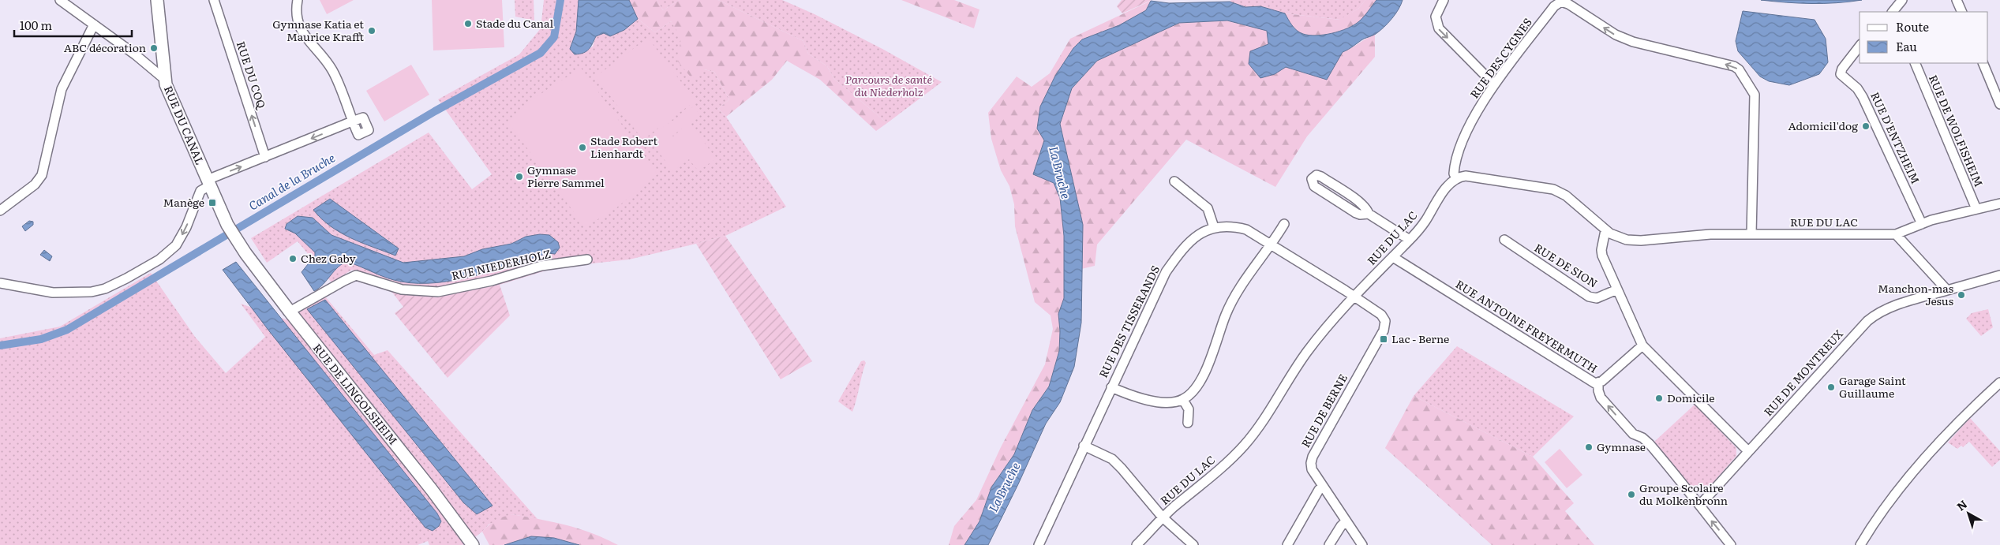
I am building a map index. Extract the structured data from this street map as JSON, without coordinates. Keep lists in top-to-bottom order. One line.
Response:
{"streets":{"main road":["RUE DU CANAL","RUE DE LINGOLSHEIM"],"street":["RUE DES CYGNES","RUE DU COQ","RUE DE WOLFISHEIM","RUE D'ENTZHEIM","RUE DU LAC","RUE NIEDERHOLZ","RUE DE SION","RUE DES TISSERANDS","RUE ANTOINE FREYERMUTH","RUE DE MONTREUX","RUE DE BERNE"]},"crossings":[["RUE DES CYGNES","RUE DU LAC"],["RUE DU CANAL","RUE DE LINGOLSHEIM"],["RUE DU LAC","RUE DES TISSERANDS"],["RUE DU LAC","RUE ANTOINE FREYERMUTH"],["RUE DU LAC","RUE DE BERNE"],["RUE NIEDERHOLZ","RUE DE LINGOLSHEIM"],["RUE DES TISSERANDS","RUE DE BERNE"]],"one_way":["RUE DU COQ"],"water":["La Bruche","Canal de la Bruche"],"parks":["Parcours de santé du Niederholz"],"places":{"other":["Stade du Canal","Gymnase Katia et Maurice Krafft","ABC décoration","Adomicil'dog","Stade Robert Lienhardt","Gymnase Pierre Sammel","Chez Gaby","Manchon-mas Jesus","Garage Saint Guillaume","Domicile","Gymnase","Groupe Scolaire du Molkenbronn"],"transit":["Manège","Lac - Berne"]},"legend":["Route","Eau"],"scale_bar":"100 m","north":"top left"}
